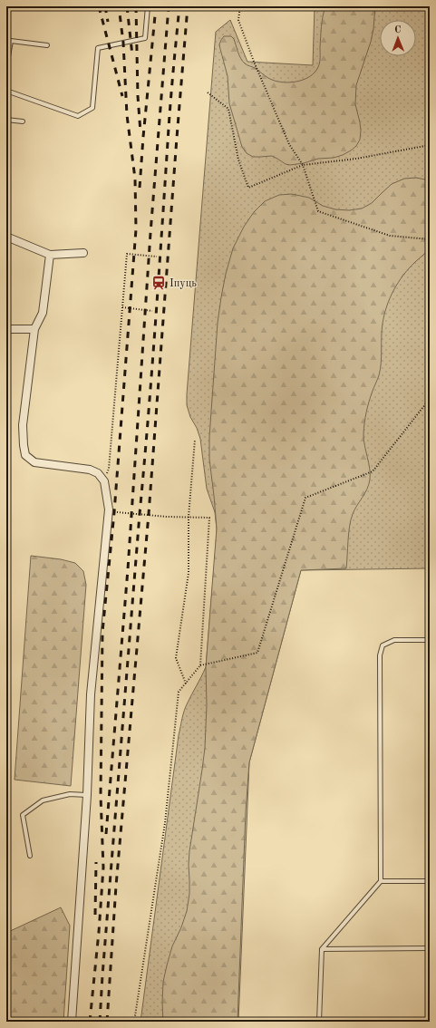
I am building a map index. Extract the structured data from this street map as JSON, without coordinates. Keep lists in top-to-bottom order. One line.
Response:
{"places":{"station":["Іпуць"]},"north":"top"}
